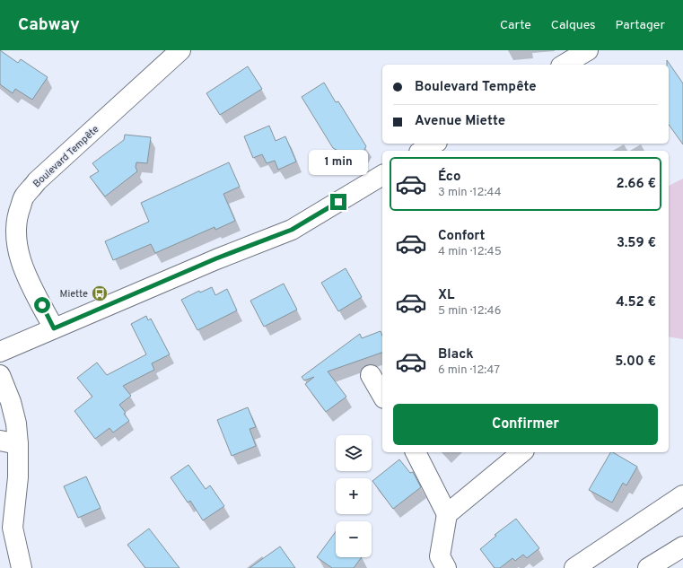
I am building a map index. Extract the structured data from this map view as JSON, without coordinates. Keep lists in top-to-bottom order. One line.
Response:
{"streets":{"street":["Boulevard Tempête"]},"places":{"bus stop":["Miette"]},"page":{"header":"Cabway","nav":["Carte","Calques","Partager"],"banner":["Boulevard Tempête","Avenue Miette"],"bubble":"1 min","list":[{"name":"Éco","note":"3 min · 12:44","value":"2.66 €"},{"name":"Confort","note":"4 min · 12:45","value":"3.59 €"},{"name":"XL","note":"5 min · 12:46","value":"4.52 €"},{"name":"Black","note":"6 min · 12:47","value":"5.00 €"}],"buttons":"Confirmer","map_buttons":["+","−"]}}
